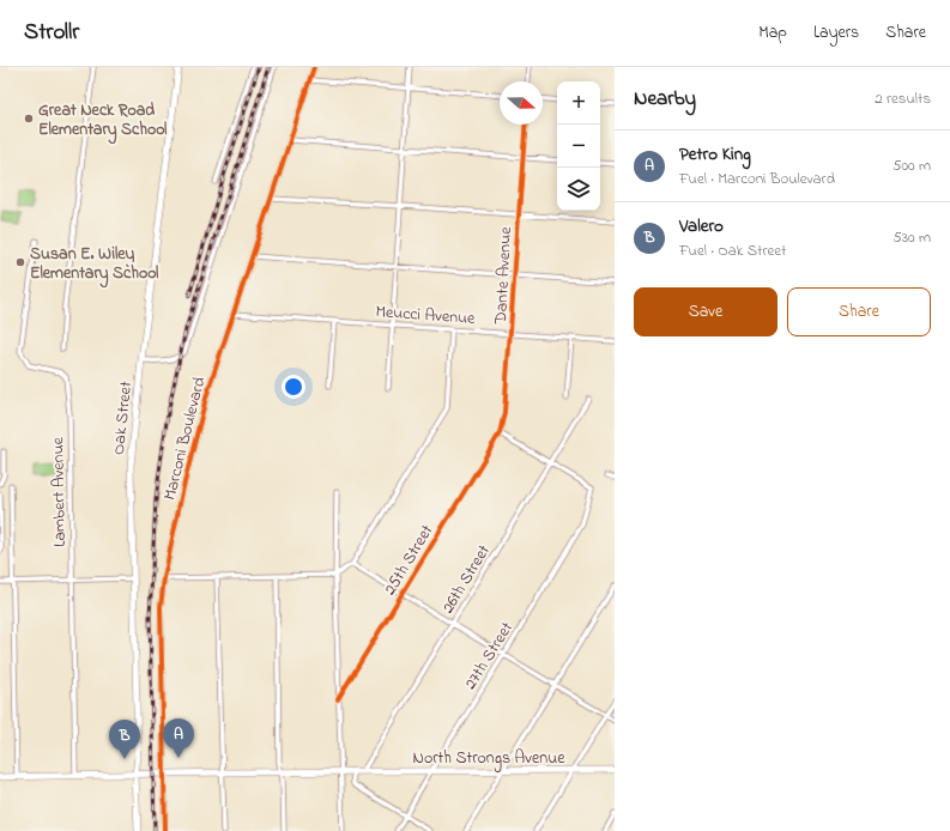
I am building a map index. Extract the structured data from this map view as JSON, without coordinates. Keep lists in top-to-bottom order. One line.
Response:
{"streets":{"street":["Dante Avenue","Meucci Avenue","Oak Street","Marconi Boulevard","Lambert Avenue","25th Street","26th Street","27th Street","North Strongs Avenue"]},"crossings":[["Dante Avenue","Meucci Avenue"],["Dante Avenue","25th Street"],["Meucci Avenue","Marconi Boulevard"],["Oak Street","North Strongs Avenue"],["Marconi Boulevard","North Strongs Avenue"],["Lambert Avenue","North Strongs Avenue"],["26th Street","27th Street"],["26th Street","North Strongs Avenue"],["27th Street","North Strongs Avenue"]],"places":["Great Neck Road Elementary School","Susan E. Wiley Elementary School"],"north":"right","page":{"header":"Strollr","nav":["Map","Layers","Share"],"heading":["Nearby","2 results"],"map_buttons":["+","−"],"list":[{"mark":"A","name":"Petro King","note":"Fuel · Marconi Boulevard","value":"500 m"},{"mark":"B","name":"Valero","note":"Fuel · Oak Street","value":"530 m"}],"buttons":["Save","Share"],"pins":["A","B"]}}
